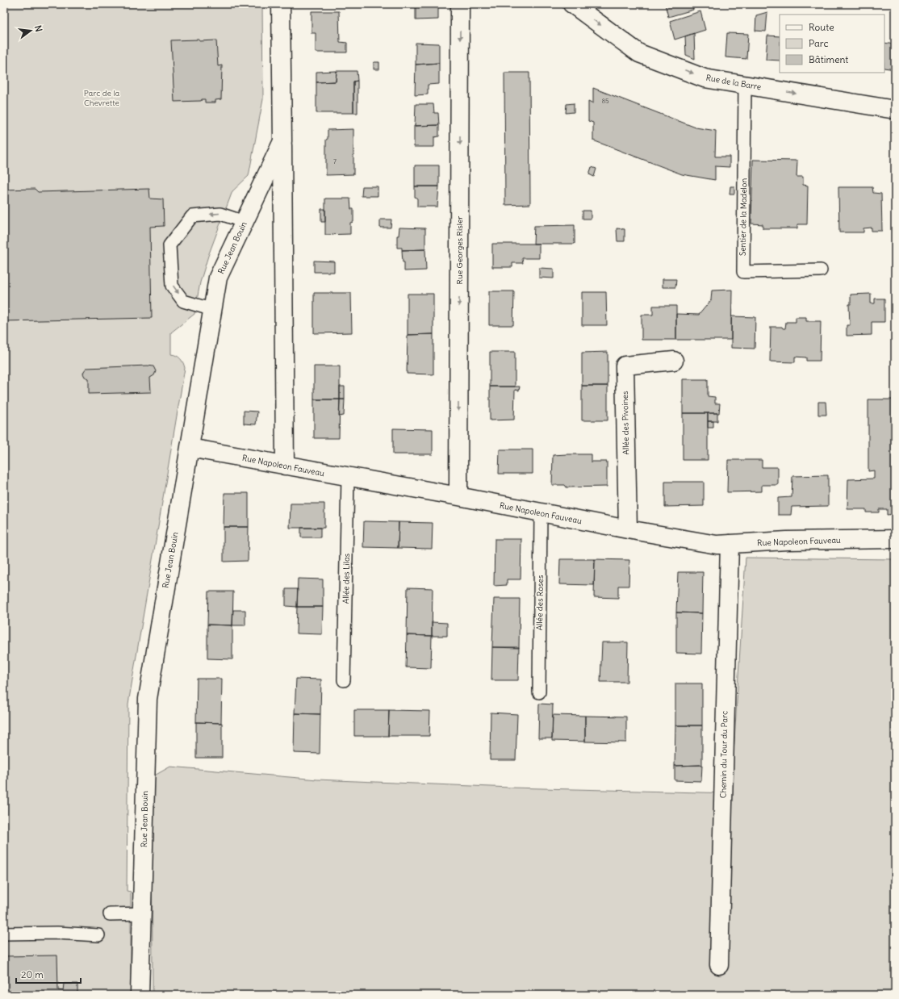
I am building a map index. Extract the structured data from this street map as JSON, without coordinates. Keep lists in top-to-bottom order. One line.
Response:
{"streets":{"street":["Rue de la Barre","Rue Jean Bouin","Rue Georges Risler","Allée des Pivoines","Rue Napoleon Fauveau","Chemin du Tour du Parc"],"lane":["Sentier de la Madelon","Allée des Lilas","Allée des Roses"]},"crossings":[["Rue de la Barre","Sentier de la Madelon"],["Rue Jean Bouin","Rue Napoleon Fauveau"],["Rue Georges Risler","Rue Napoleon Fauveau"],["Allée des Pivoines","Rue Napoleon Fauveau"],["Rue Napoleon Fauveau","Allée des Lilas"],["Rue Napoleon Fauveau","Allée des Roses"],["Rue Napoleon Fauveau","Chemin du Tour du Parc"]],"one_way":["Rue de la Barre","Rue Georges Risler"],"parks":["Parc de la Chevrette"],"house_numbers":["85","7"],"legend":["Route","Parc","Bâtiment"],"scale_bar":"20 m","north":"right"}
